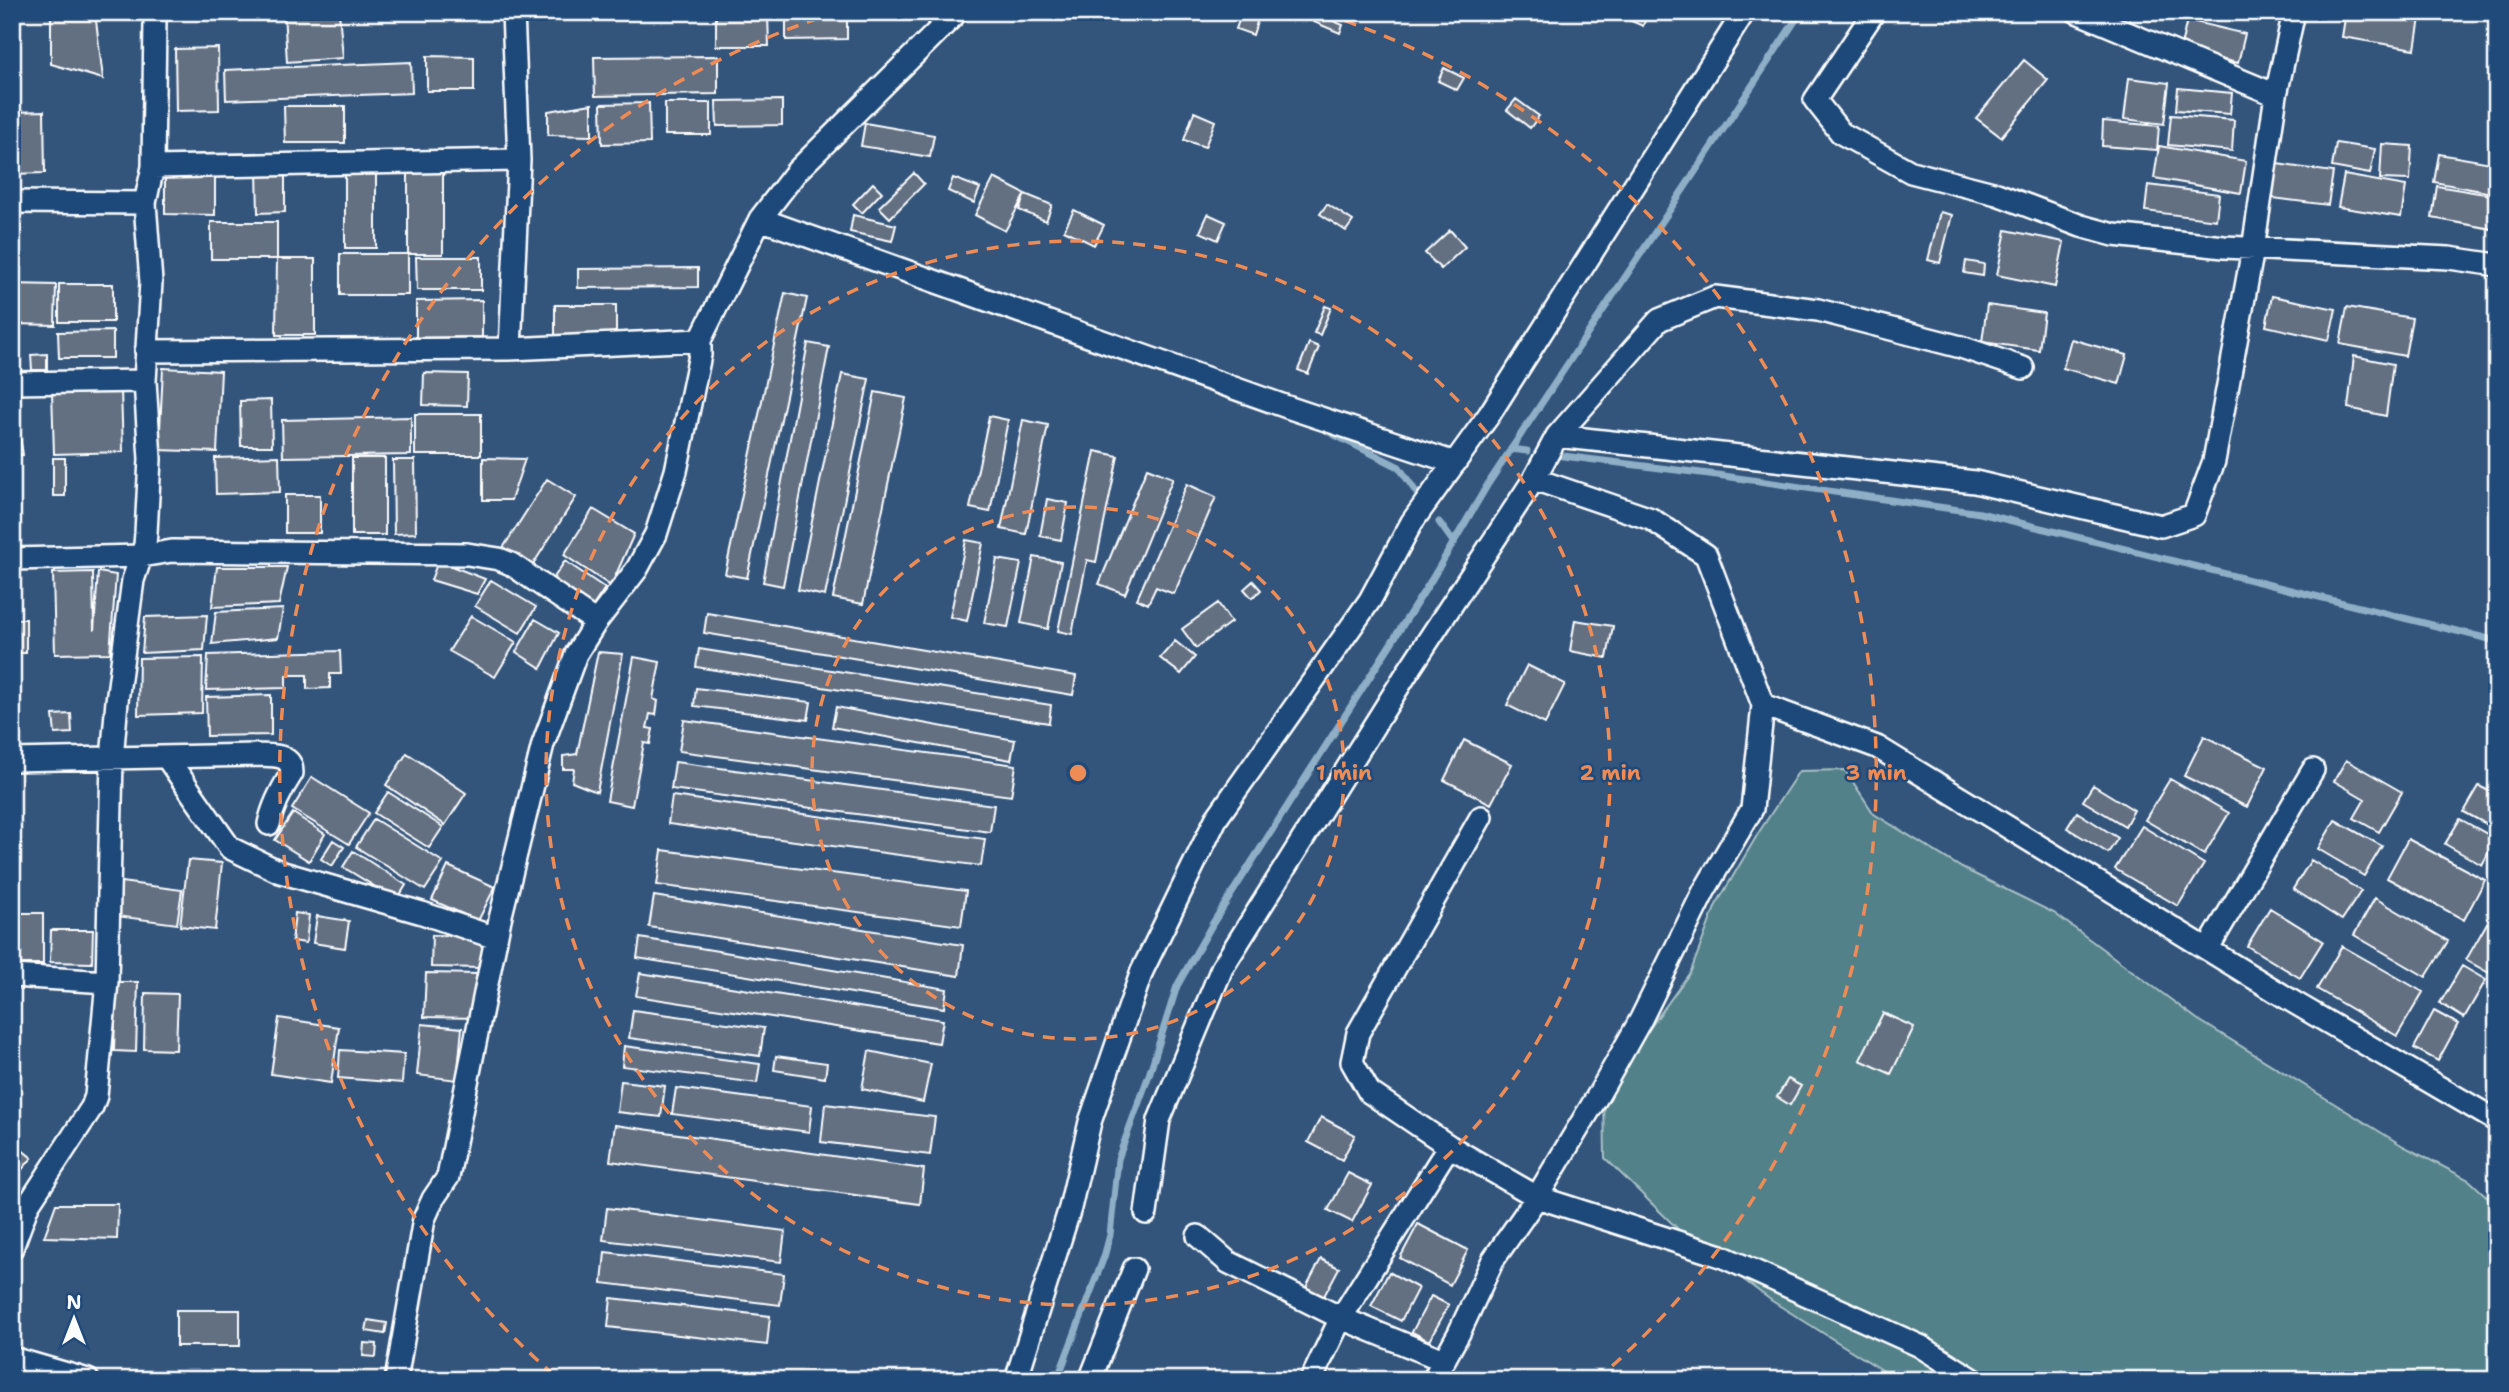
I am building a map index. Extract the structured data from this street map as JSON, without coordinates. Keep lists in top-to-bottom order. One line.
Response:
{"north":"top","rings":["1 min","2 min","3 min"]}
